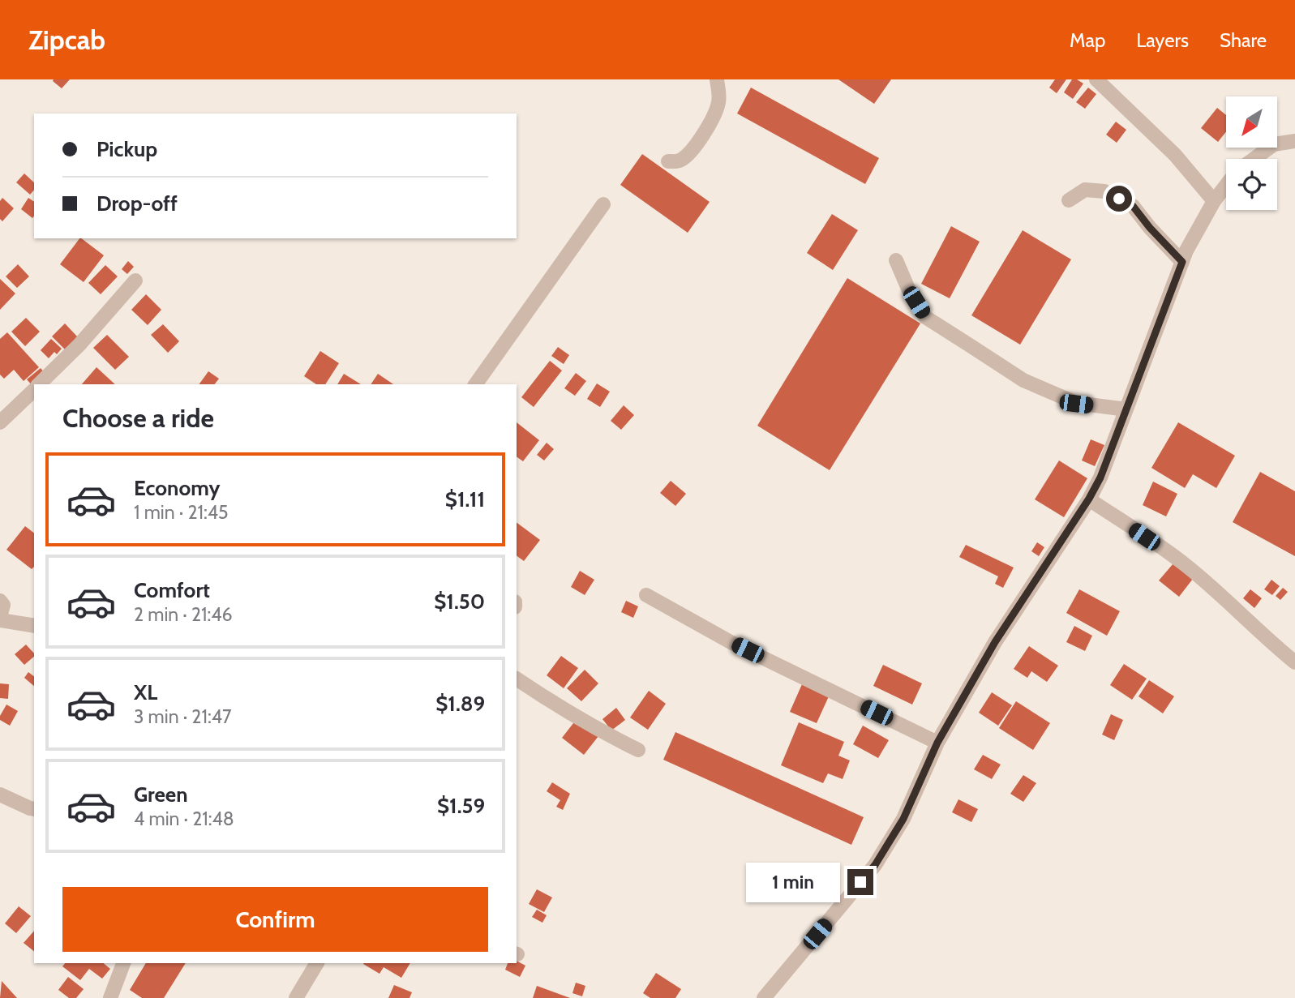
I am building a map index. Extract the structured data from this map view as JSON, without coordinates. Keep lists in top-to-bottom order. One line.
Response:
{"north":"bottom left","page":{"header":"Zipcab","nav":["Map","Layers","Share"],"banner":["Pickup","Drop-off"],"heading":"Choose a ride","list":[{"name":"Economy","note":"1 min · 21:45","value":"$1.11"},{"name":"Comfort","note":"2 min · 21:46","value":"$1.50"},{"name":"XL","note":"3 min · 21:47","value":"$1.89"},{"name":"Green","note":"4 min · 21:48","value":"$1.59"}],"bubble":"1 min","buttons":"Confirm"}}
